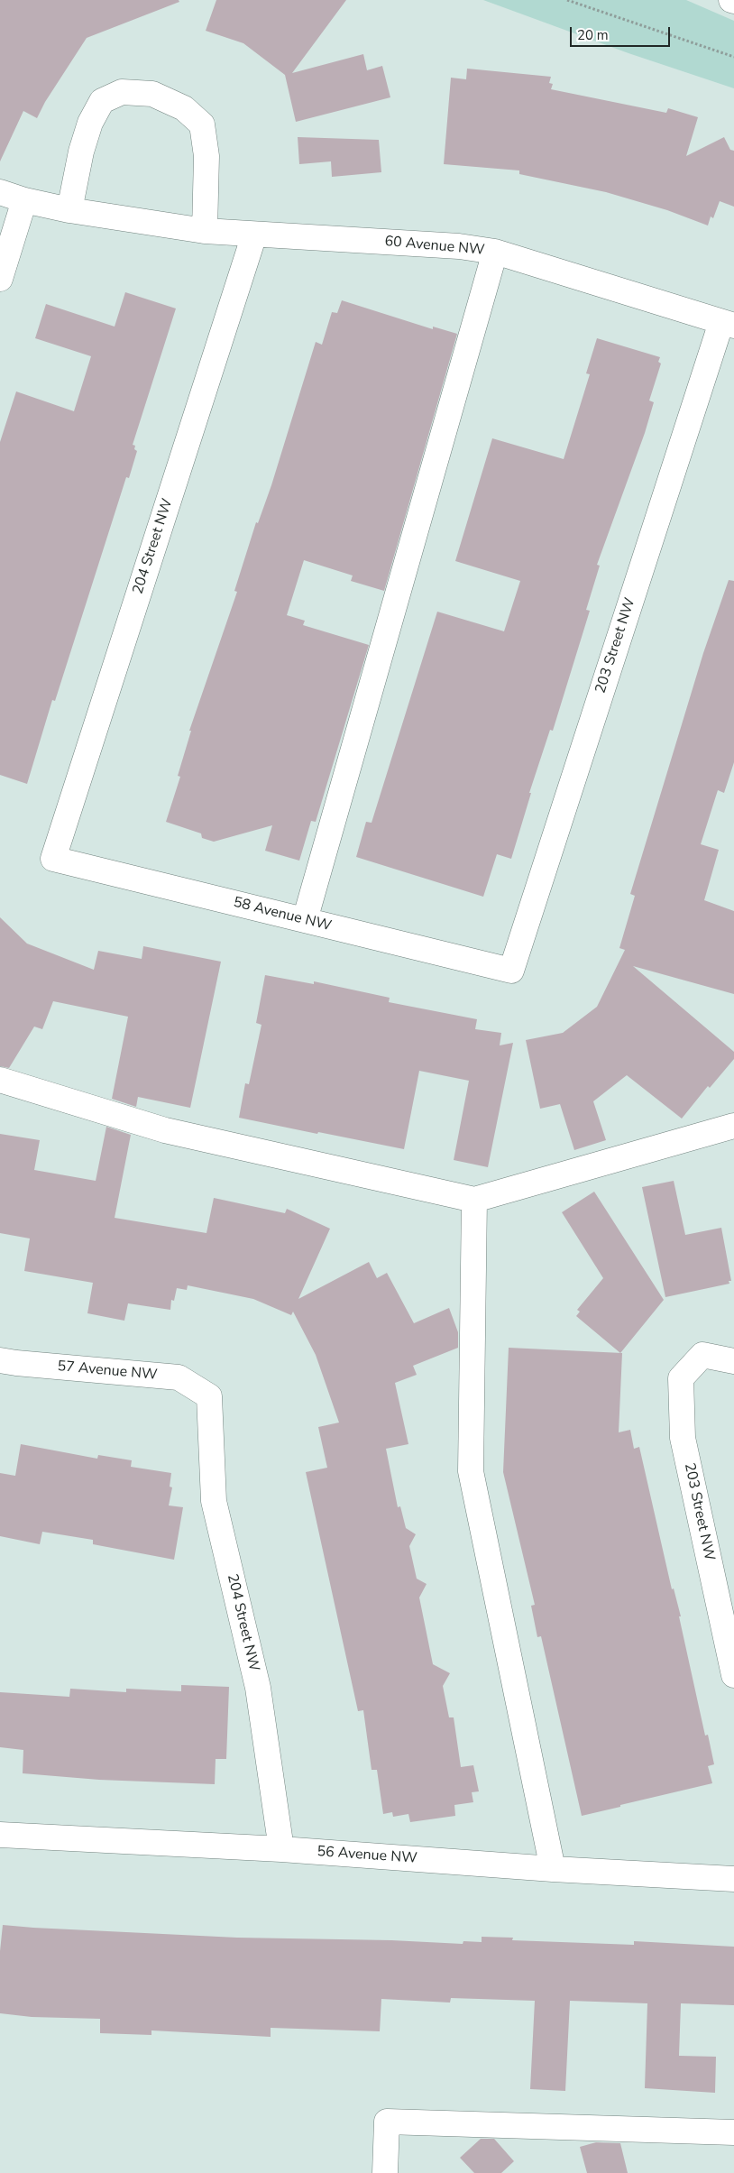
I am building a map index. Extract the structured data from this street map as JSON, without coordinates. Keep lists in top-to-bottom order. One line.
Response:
{"streets":{"street":["60 Avenue NW","204 Street NW","203 Street NW","58 Avenue NW","57 Avenue NW","56 Avenue NW"]},"crossings":[["60 Avenue NW","204 Street NW"],["60 Avenue NW","203 Street NW"],["204 Street NW","58 Avenue NW"],["204 Street NW","57 Avenue NW"],["204 Street NW","56 Avenue NW"],["203 Street NW","58 Avenue NW"]],"scale_bar":"20 m"}
